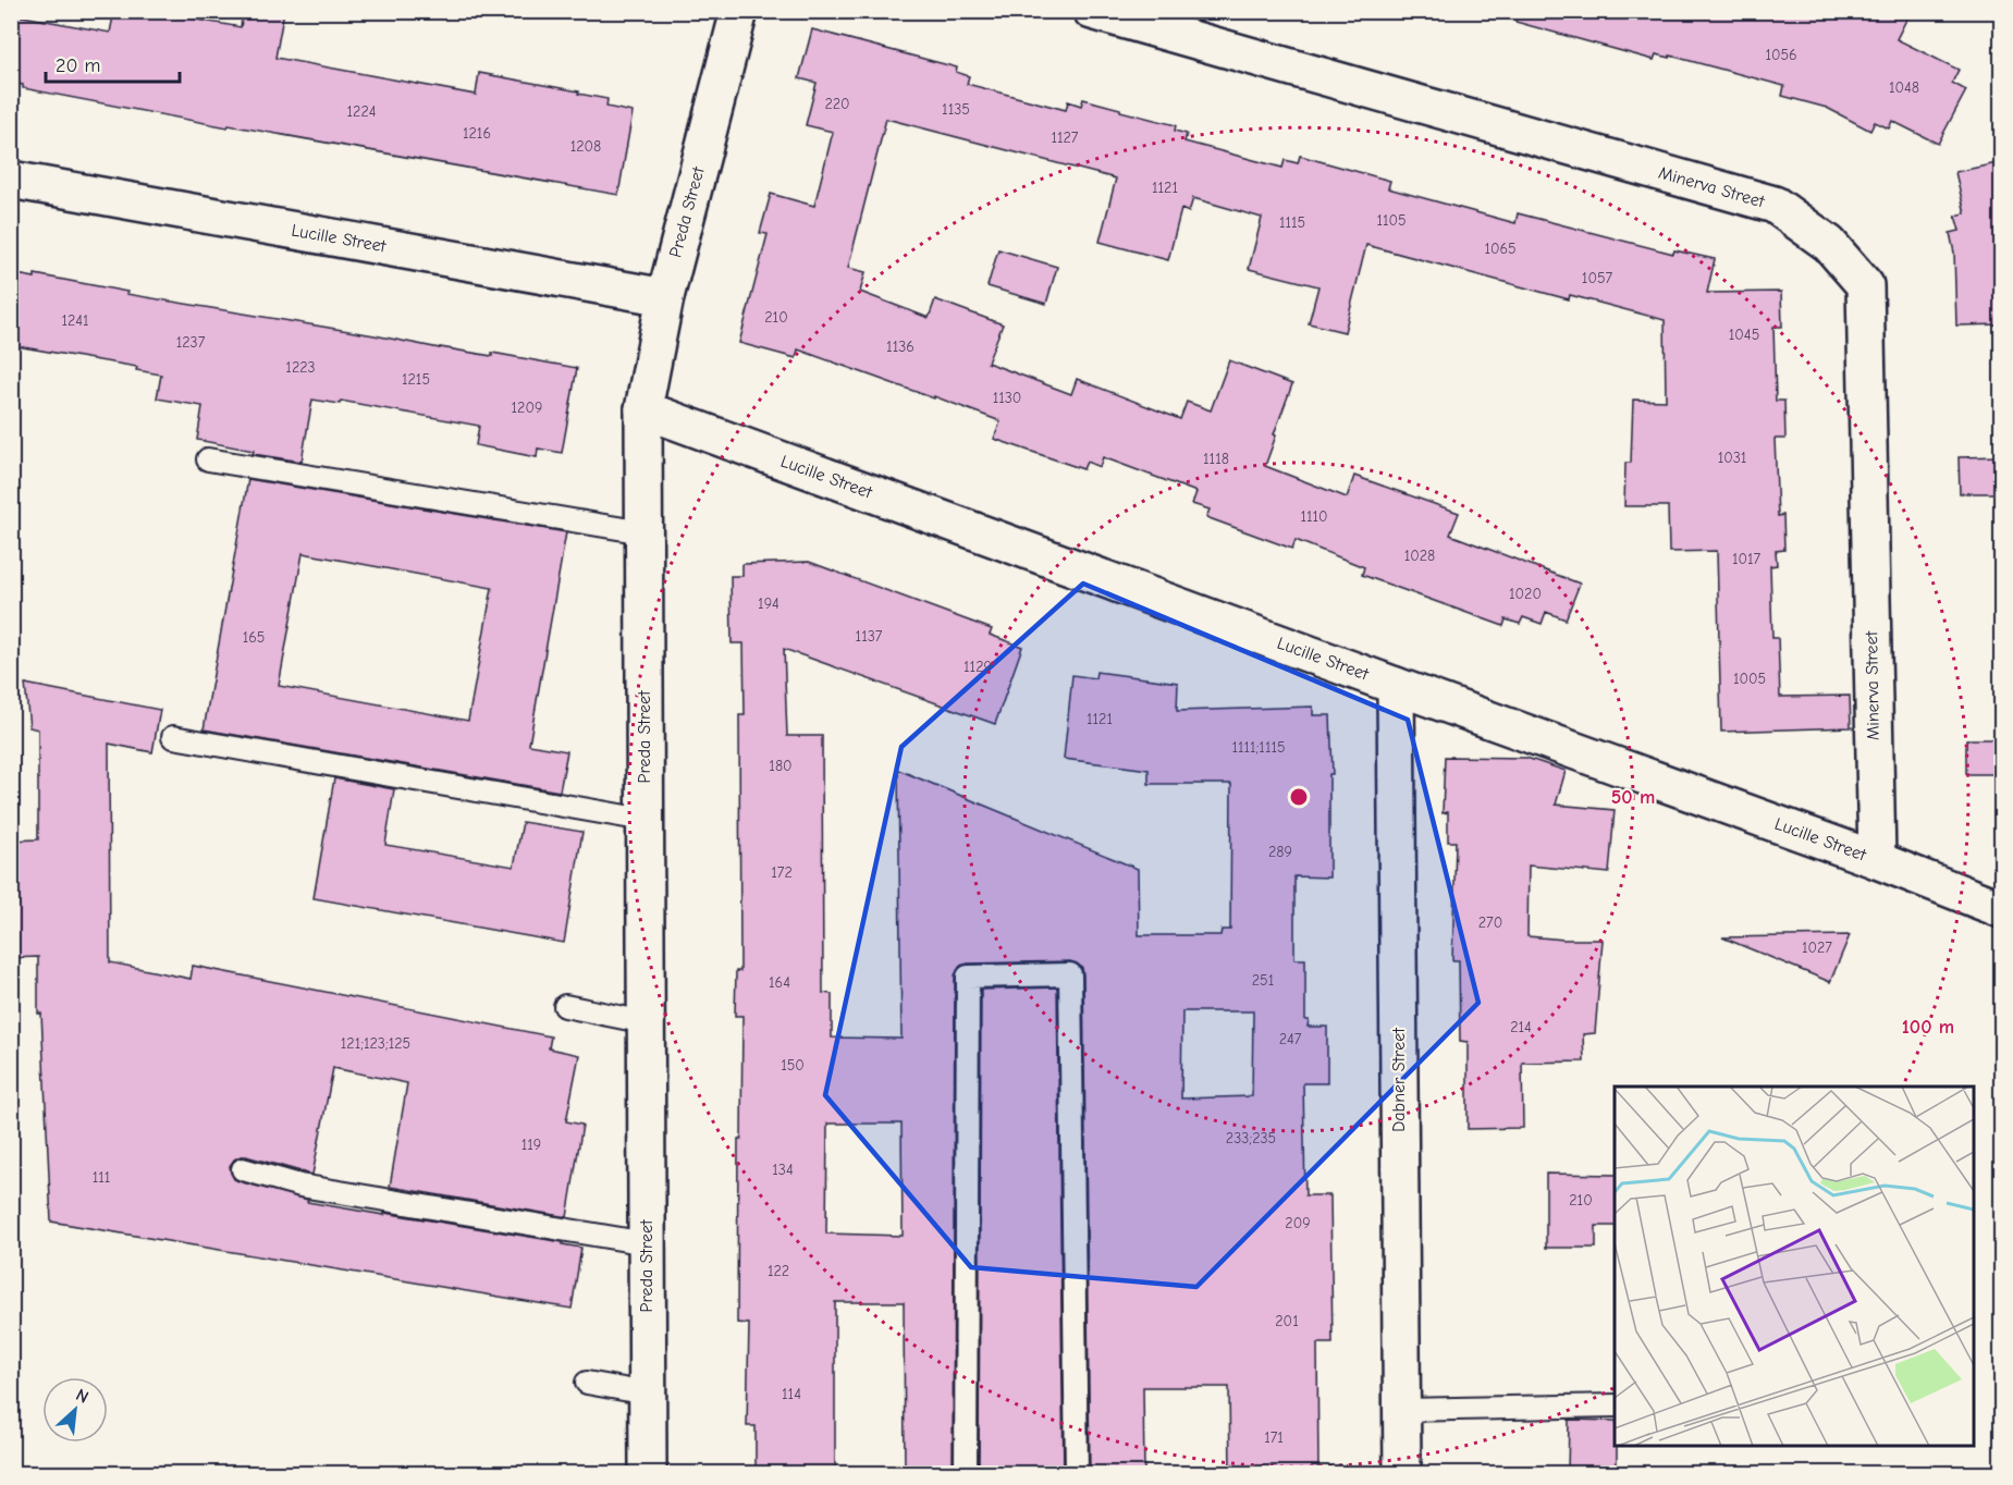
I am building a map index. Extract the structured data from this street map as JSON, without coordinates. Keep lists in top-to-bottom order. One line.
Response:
{"streets":{"street":["Minerva Street","Preda Street","Lucille Street","Dabner Street"]},"crossings":[["Minerva Street","Lucille Street"],["Preda Street","Lucille Street"],["Lucille Street","Dabner Street"]],"house_numbers":["1056","1048","220","1135","1224","1216","1127","1208","1121","1105","1115","1065","1057","210","1241","1045","1237","1136","1223","1215","1130","1209","1031","1118","1110","1028","1017","1020","194","1137","165","1129","1005","1121","1111;1115","180","289","172","270","1027","251","164","214","247","121;123;125","150","233;235","119","134","111","210","209","122","201","114","171"],"scale_bar":"20 m","north":"top right","rings":["50 m","100 m"]}
